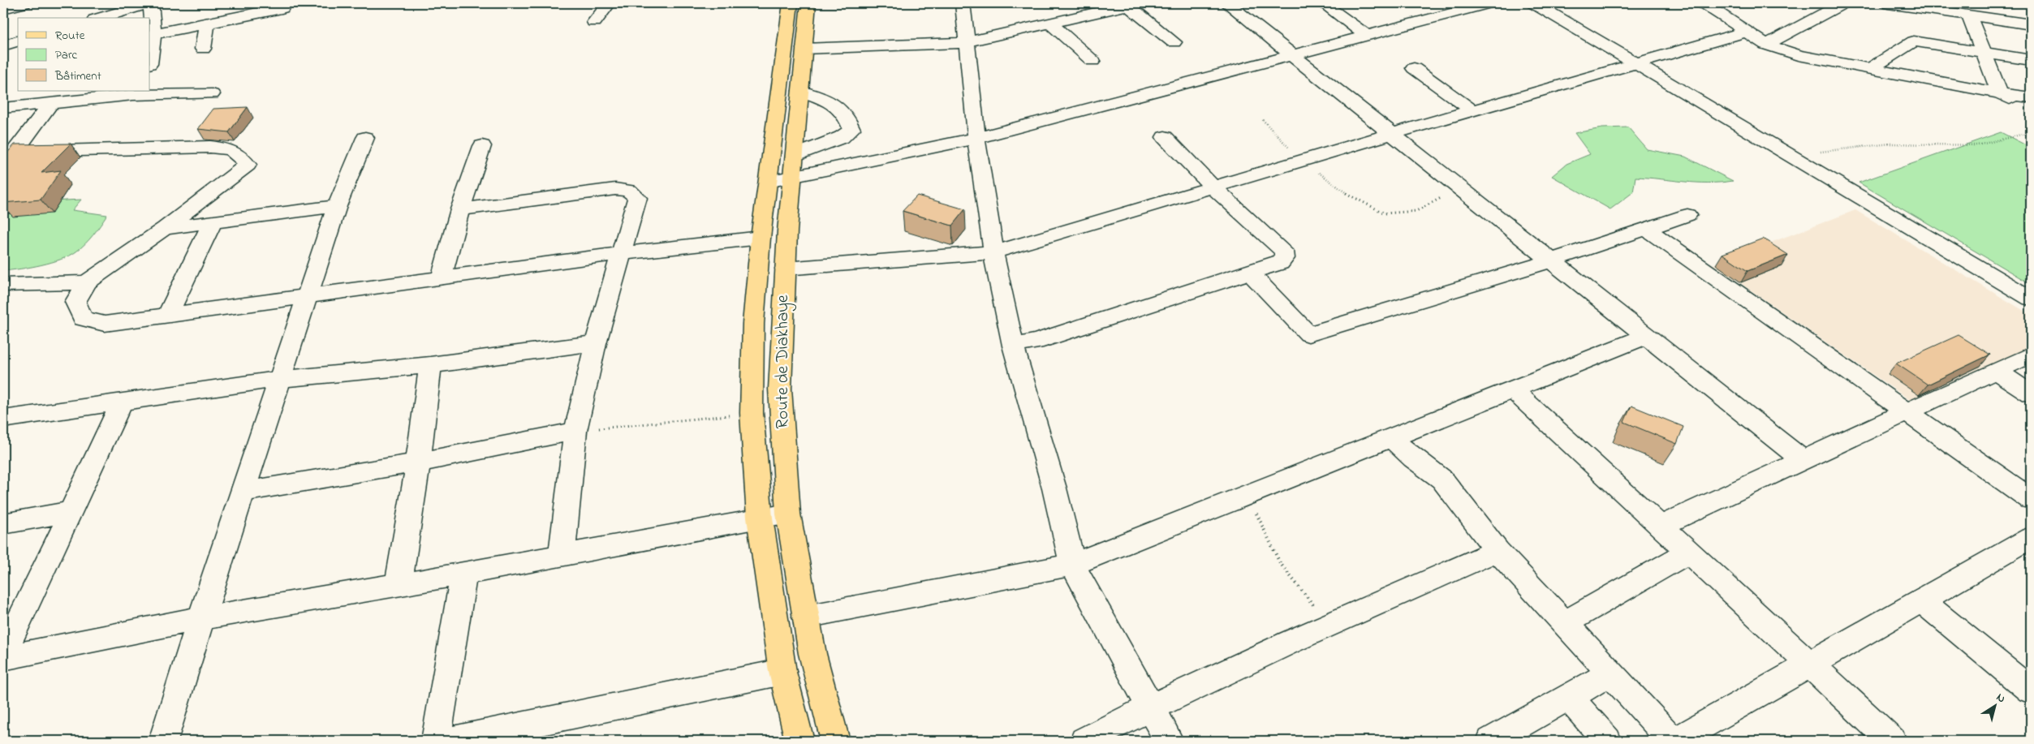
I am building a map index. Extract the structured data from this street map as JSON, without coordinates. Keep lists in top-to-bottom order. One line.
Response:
{"streets":{"main road":["Route de Diakhaye"]},"legend":["Route","Parc","Bâtiment"],"north":"top right"}
